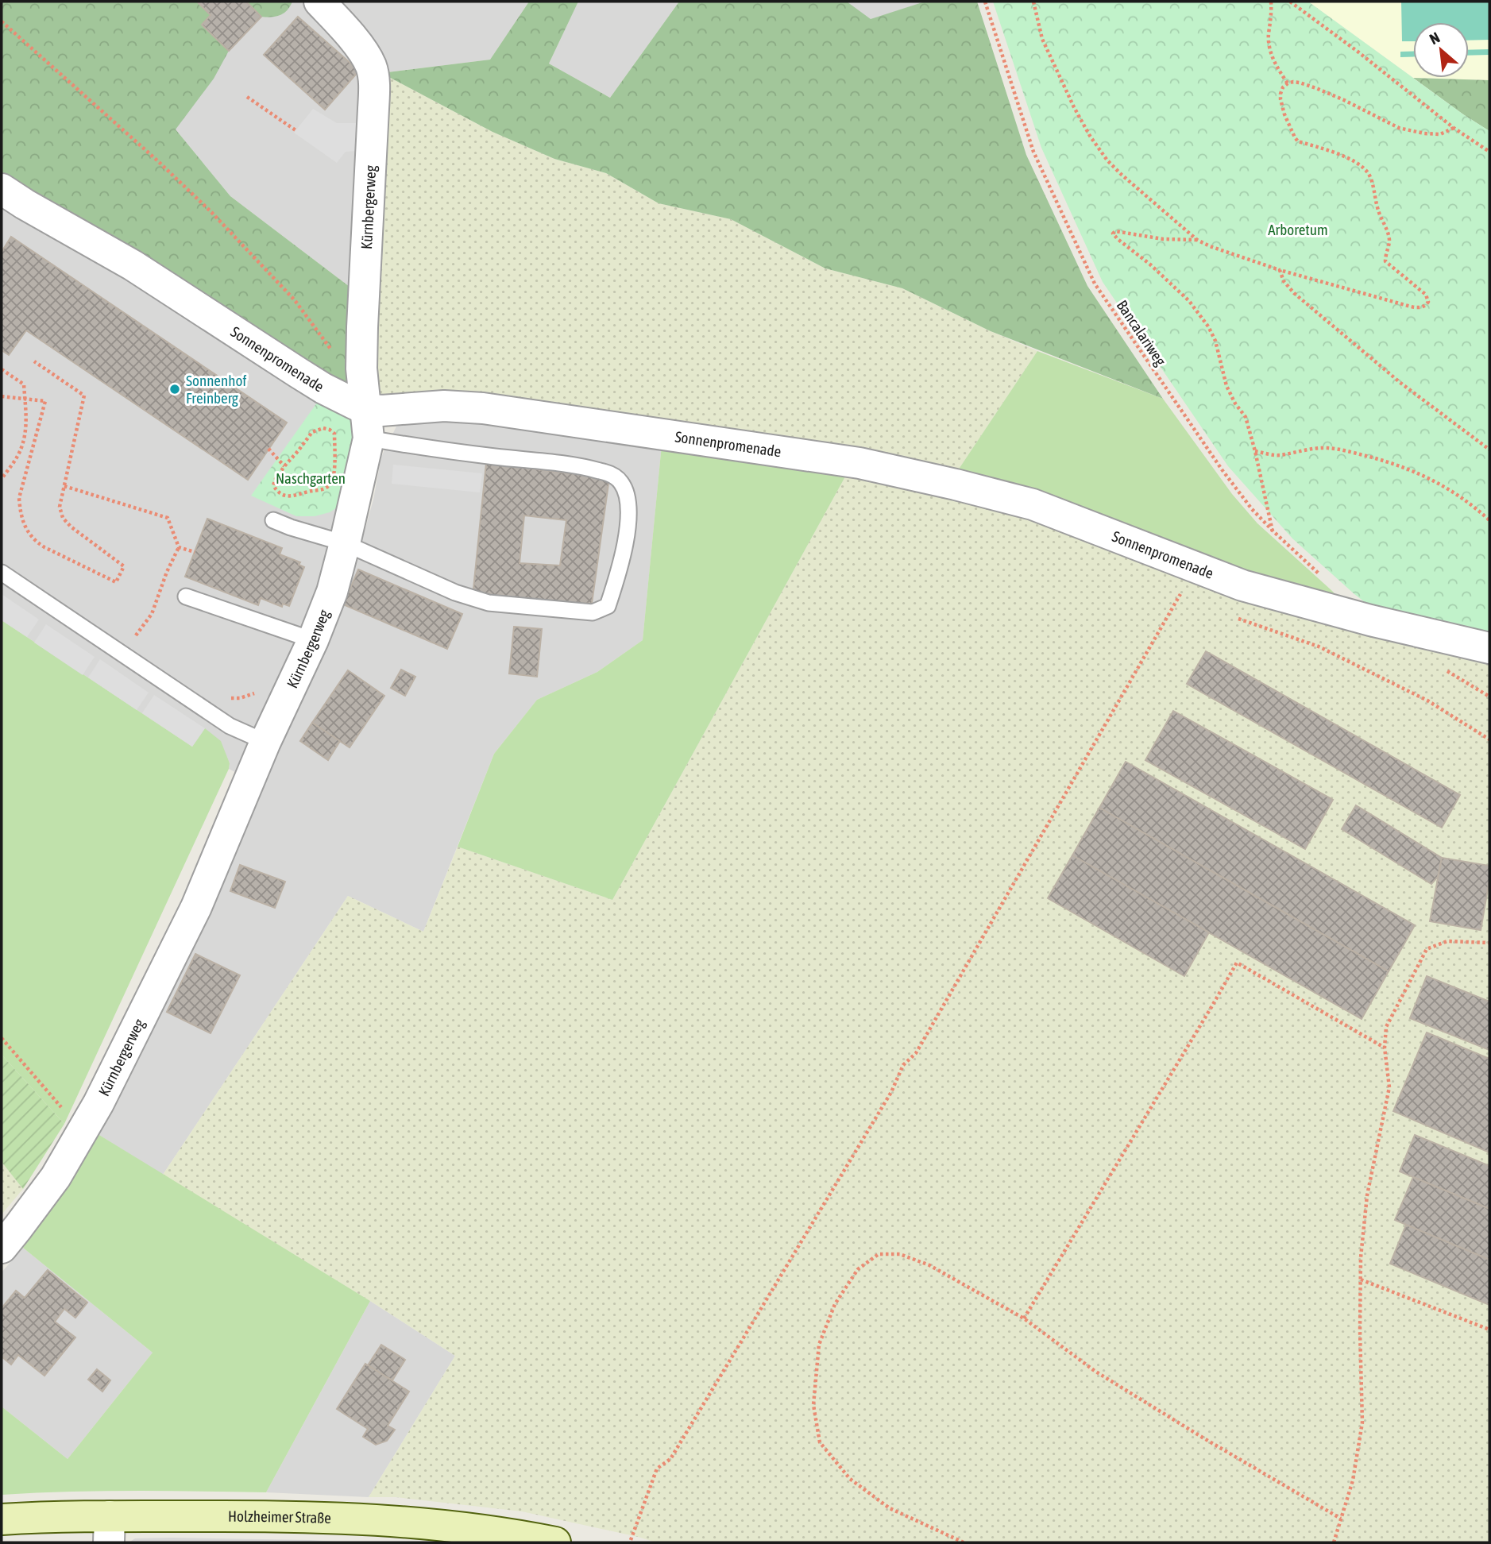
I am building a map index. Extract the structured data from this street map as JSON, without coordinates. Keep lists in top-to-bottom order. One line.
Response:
{"streets":{"street":["Kürnbergerweg","Sonnenpromenade","Holzheimer Straße"],"path":["Bancalariweg"]},"crossings":[["Kürnbergerweg","Sonnenpromenade"]],"parks":["Arboretum","Naschgarten"],"places":["Sonnenhof Freinberg"],"north":"top left"}
